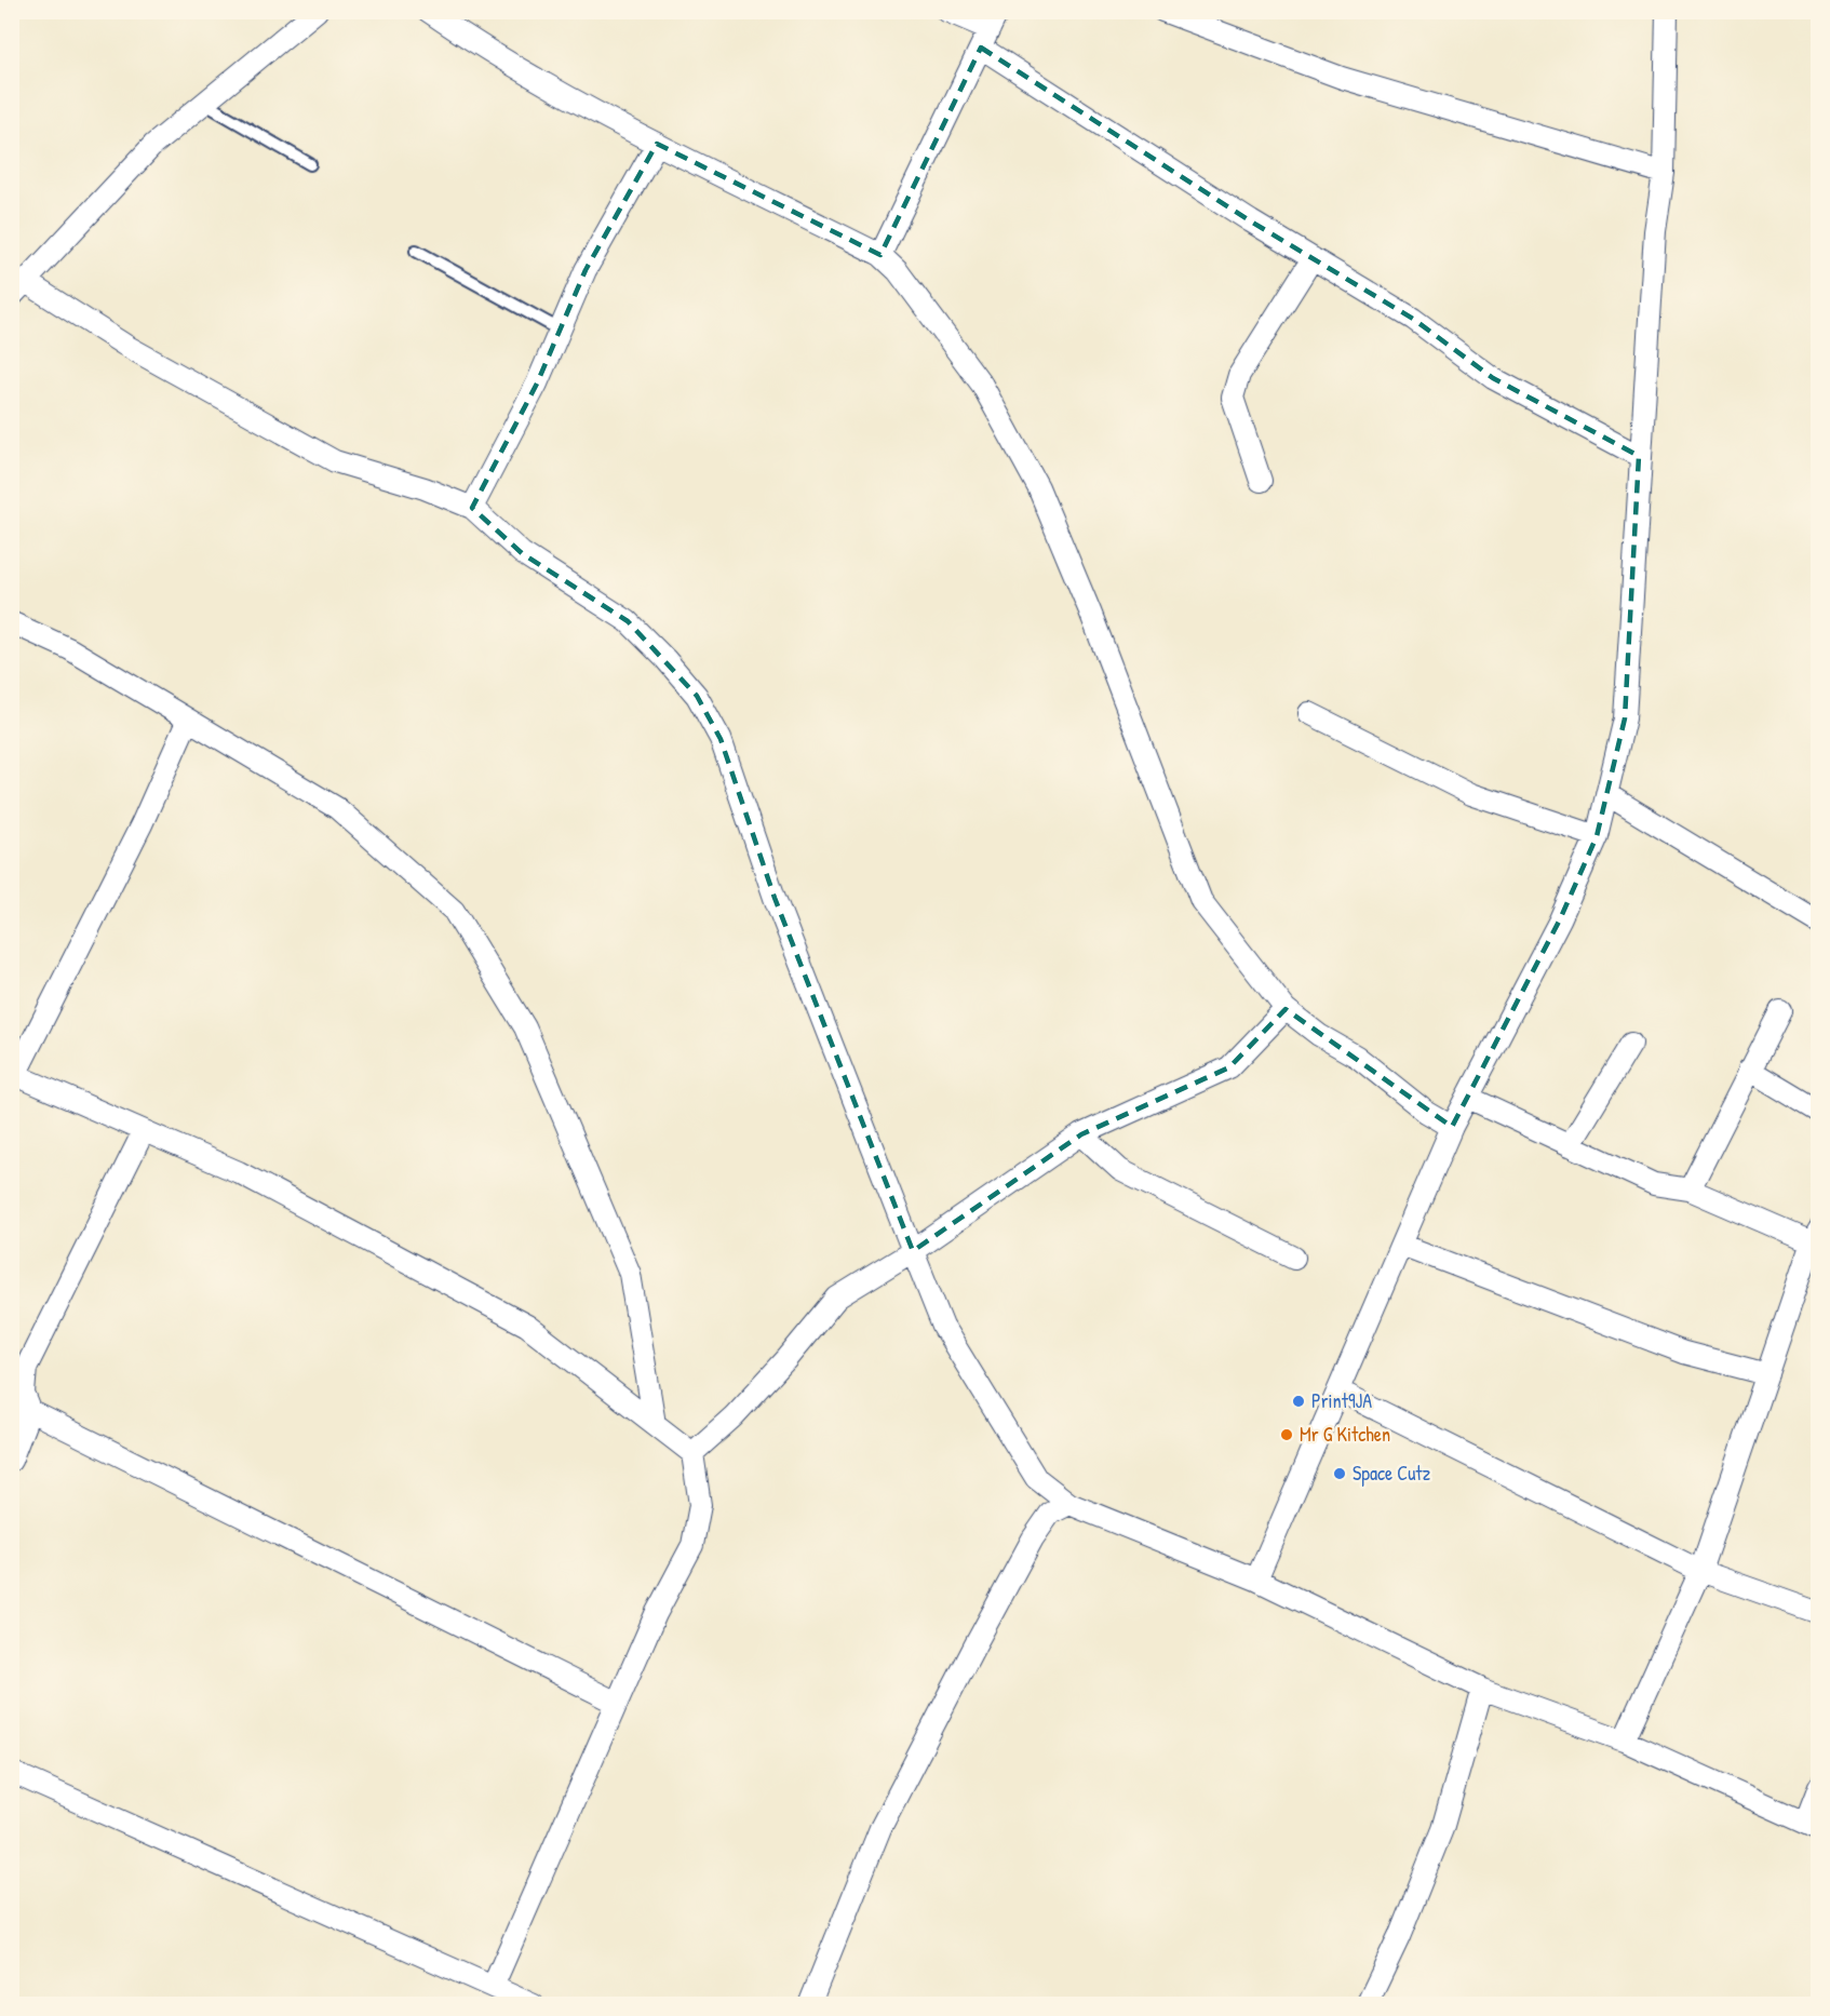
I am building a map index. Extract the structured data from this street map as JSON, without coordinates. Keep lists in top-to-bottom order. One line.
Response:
{"places":["Print9JA","Mr G Kitchen","Space Cutz"]}
